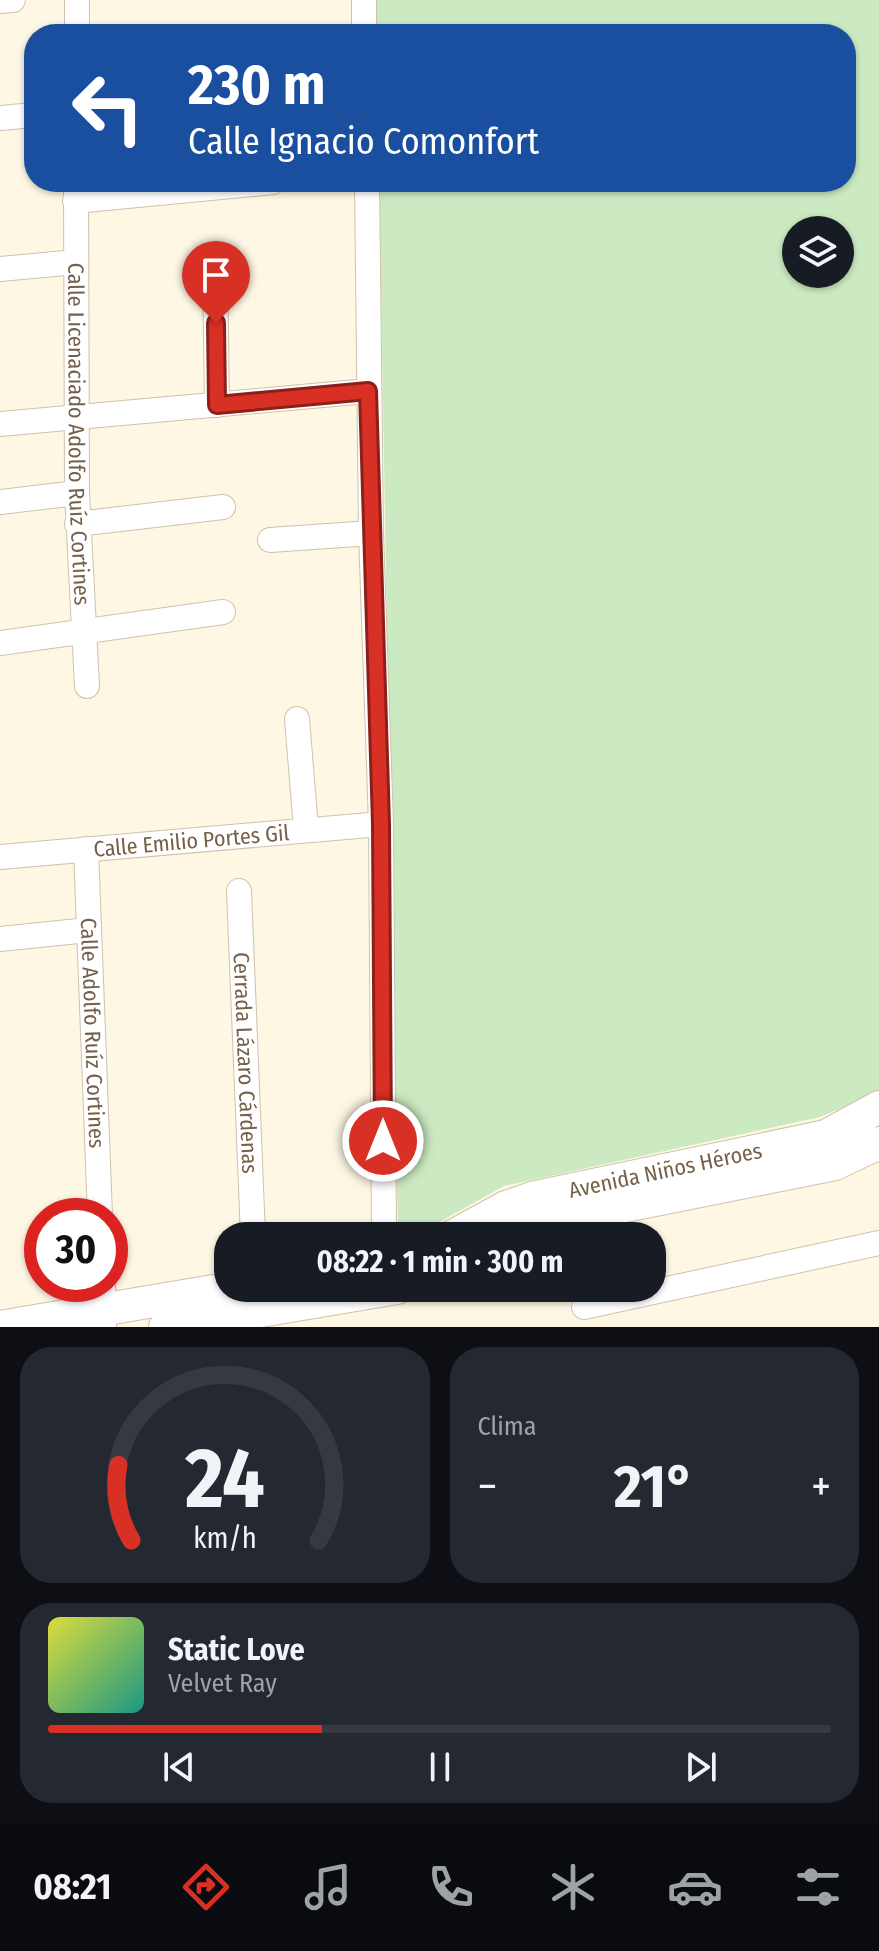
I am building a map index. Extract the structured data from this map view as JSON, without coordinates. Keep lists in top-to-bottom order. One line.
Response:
{"streets":{"main road":["Avenida Niños Héroes"],"street":["Calle Licenaciado Adolfo Ruíz Cortines","Calle Emilio Portes Gil","Calle Adolfo Ruíz Cortines","Cerrada Lázaro Cárdenas"]},"crossings":[["Calle Emilio Portes Gil","Calle Adolfo Ruíz Cortines"]],"page":{"turn":["230 m","Calle Ignacio Comonfort"],"limit":"30","trip":"08:22 · 1 min · 300 m","tile":"Clima","heat":["−","21°","+"],"song":["Static Love","Velvet Ray"],"tabs":"08:21","gauge":["24","km/h"]}}
